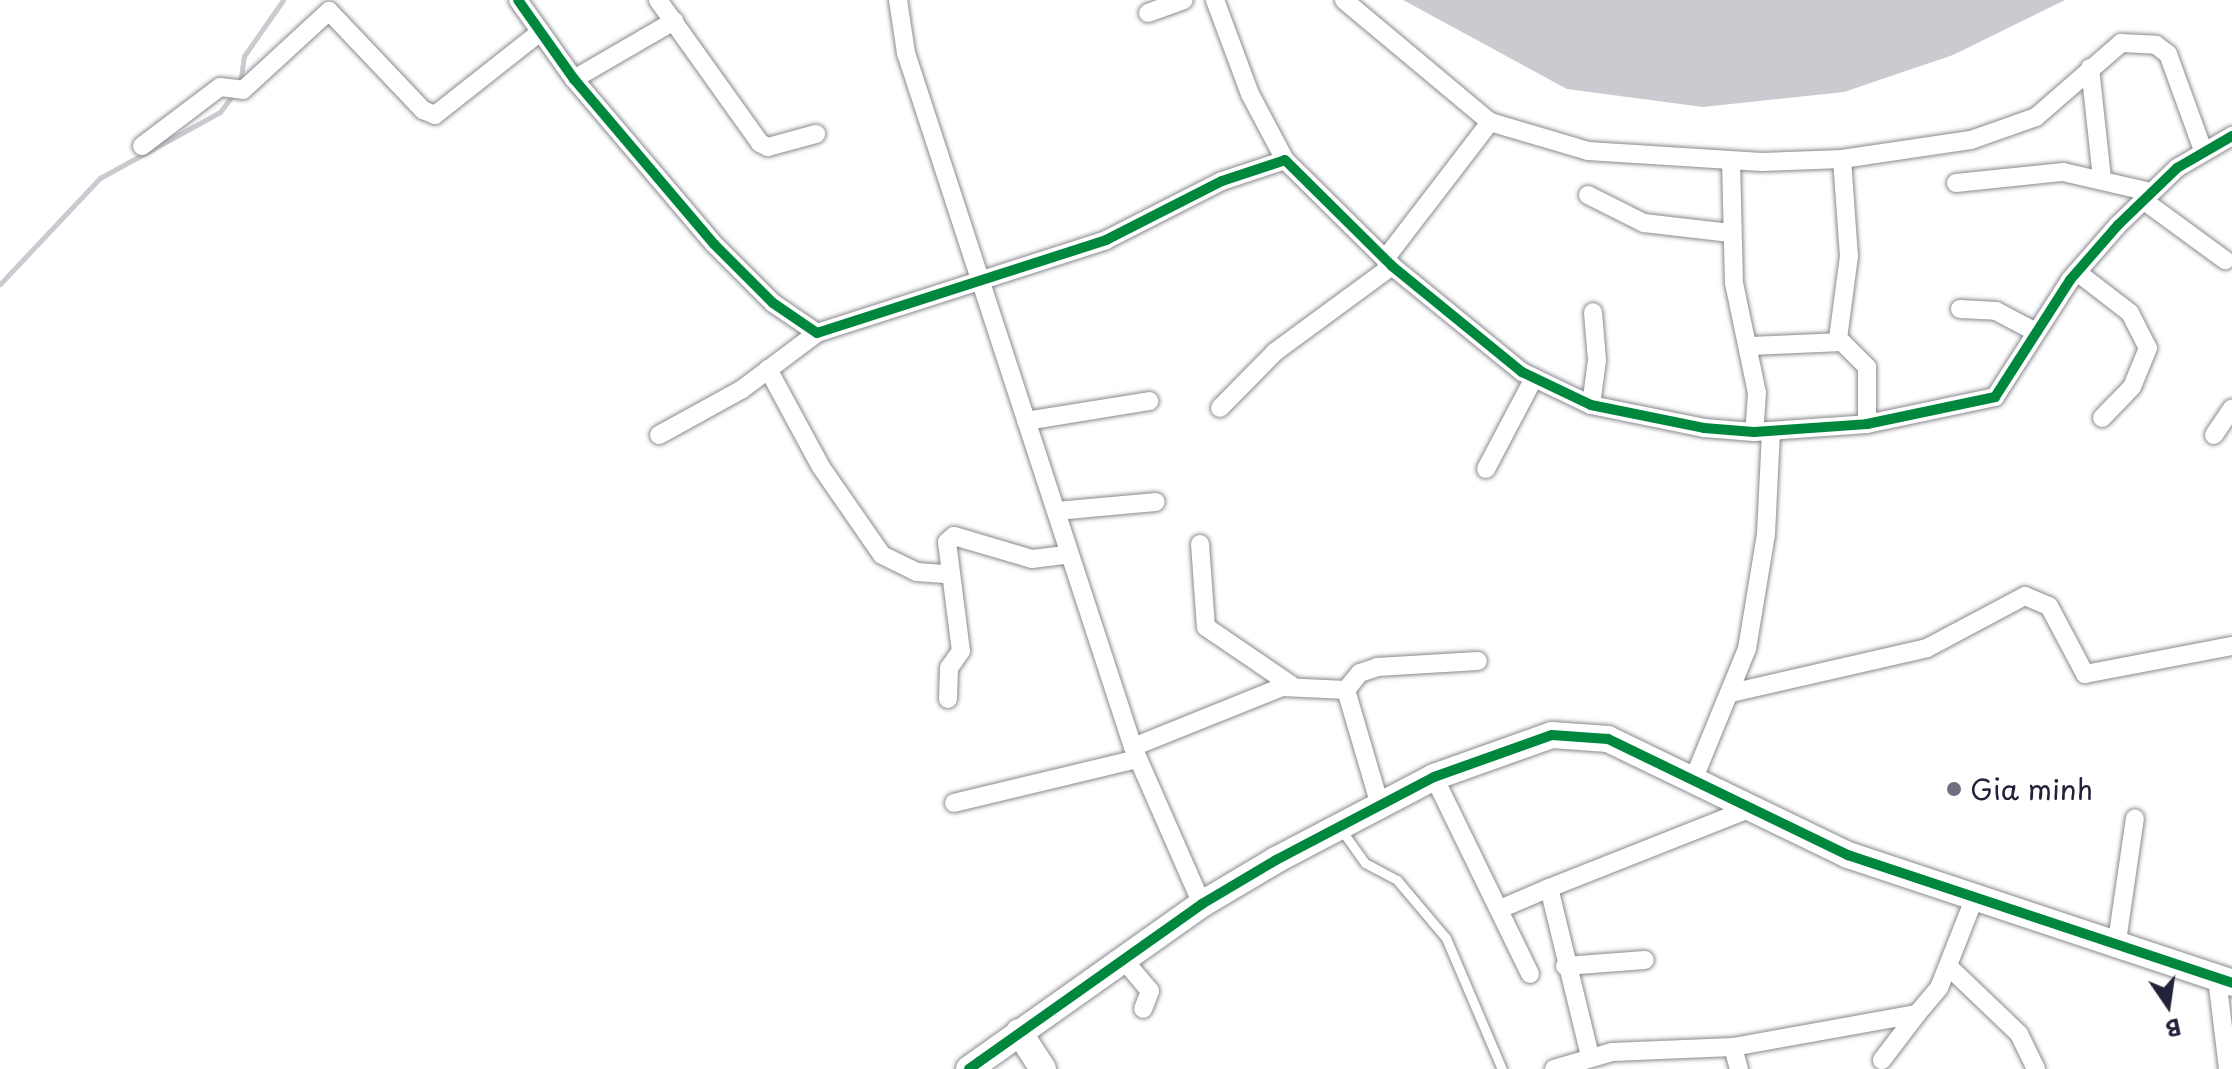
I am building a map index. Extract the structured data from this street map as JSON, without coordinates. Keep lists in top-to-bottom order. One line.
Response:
{"places":["Gia minh"],"north":"bottom"}
